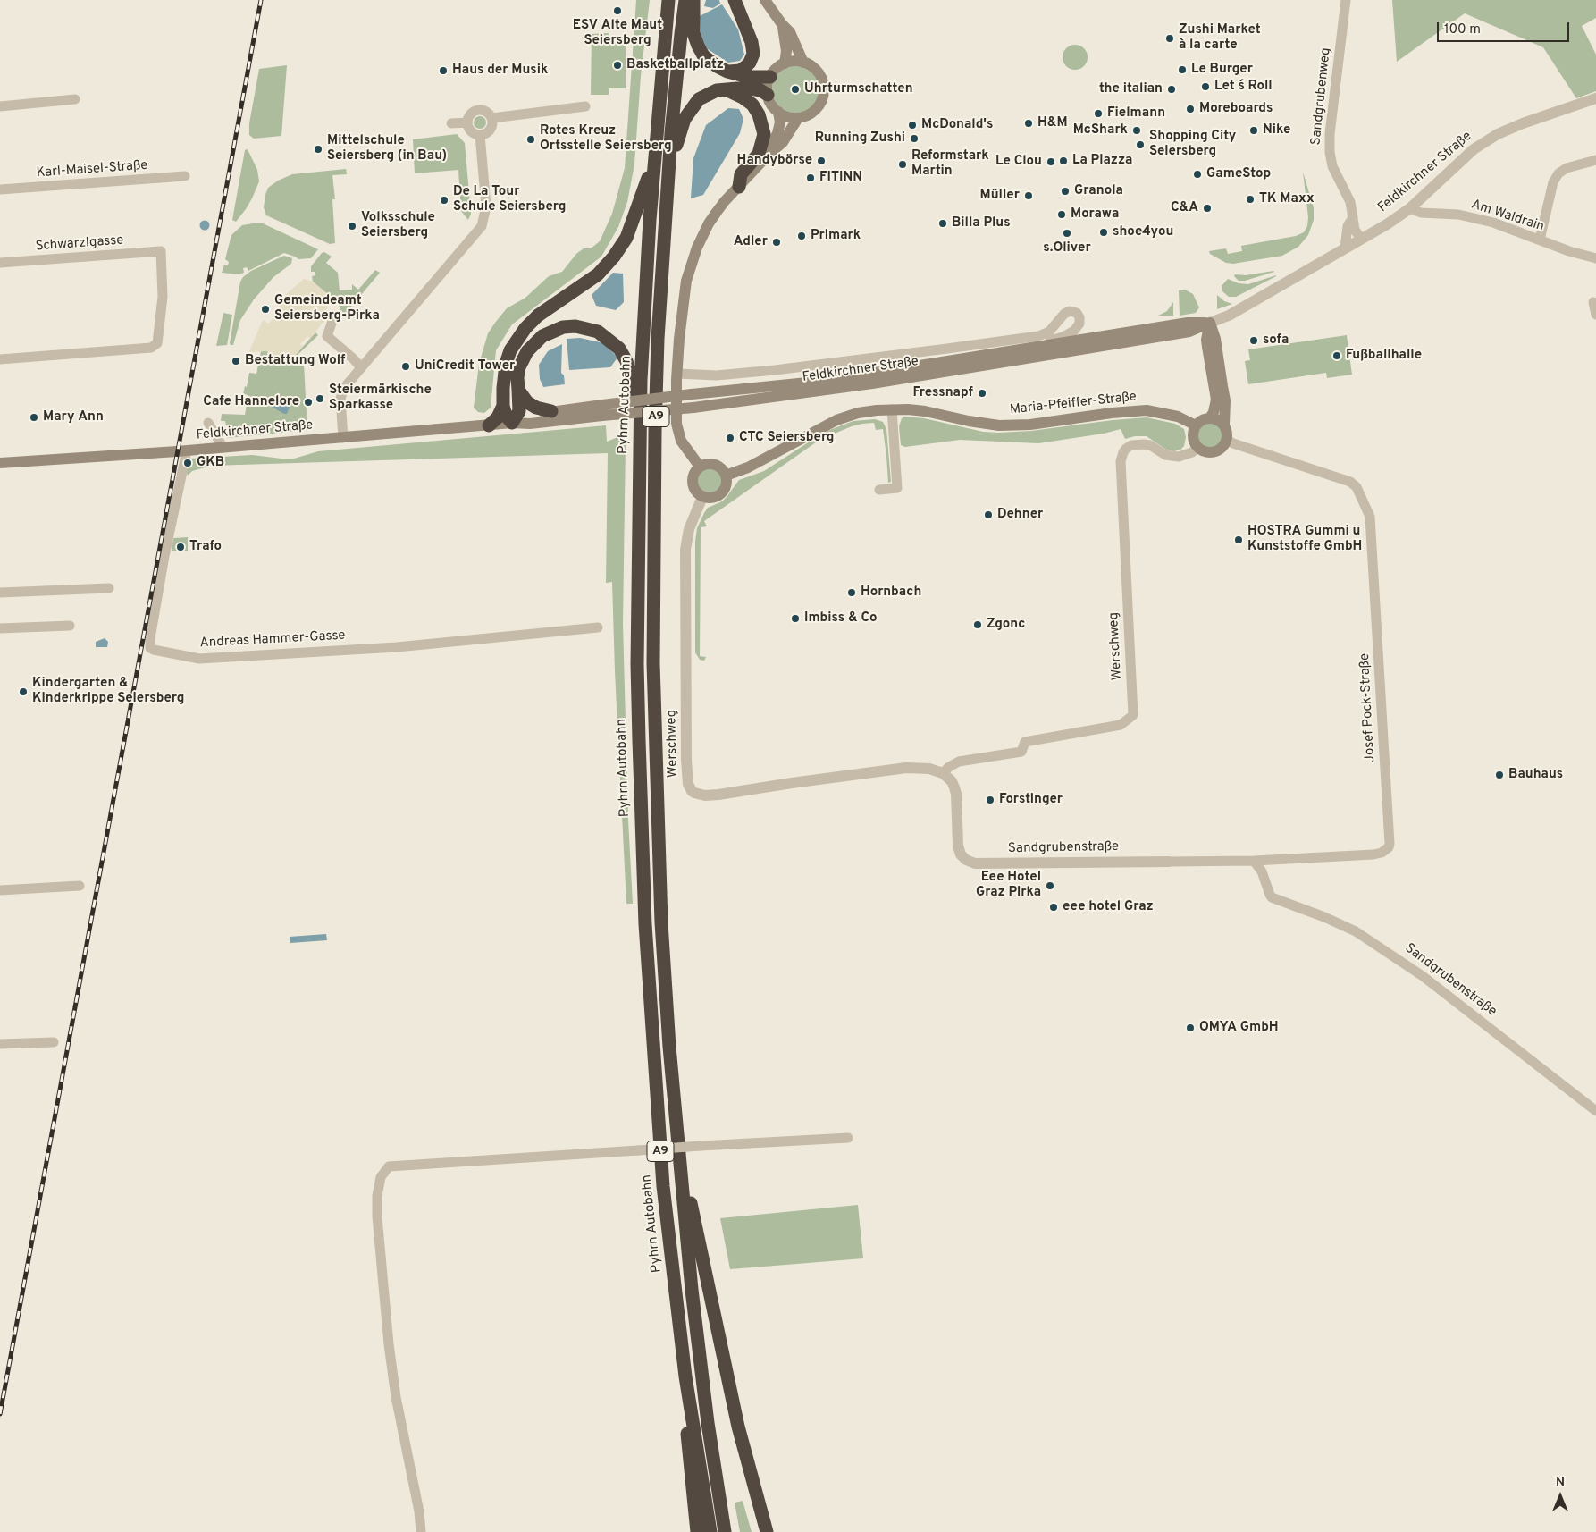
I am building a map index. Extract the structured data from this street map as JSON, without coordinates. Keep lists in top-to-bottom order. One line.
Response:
{"streets":{"highway":["Pyhrn Autobahn","A9"],"main road":["Feldkirchner Straße","Maria-Pfeiffer-Straße"],"street":["Sandgrubenweg","Karl-Maisel-Straße","Am Waldrain","Schwarzlgasse","Andreas Hammer-Gasse","Werschweg","Josef Pock-Straße","Sandgrubenstraße"]},"crossings":[["Sandgrubenweg","Feldkirchner Straße"],["Feldkirchner Straße","Am Waldrain"],["Feldkirchner Straße","Andreas Hammer-Gasse"],["Maria-Pfeiffer-Straße","Werschweg"],["Maria-Pfeiffer-Straße","Josef Pock-Straße"],["Werschweg","Josef Pock-Straße"],["Werschweg","Sandgrubenstraße"],["Josef Pock-Straße","Sandgrubenstraße"]],"places":["ESV Alte Maut Seiersberg","Zushi Market à la carte","Basketballplatz","Le Burger","Haus der Musik","Let ́s Roll","Uhrturmschatten","the italian","Moreboards","Fielmann","H&M","McDonald's","McShark","Nike","Running Zushi","Rotes Kreuz Ortsstelle Seiersberg","Shopping City Seiersberg","Mittelschule Seiersberg (in Bau)","Handybörse","La Piazza","Le Clou","Reformstark Martin","GameStop","FITINN","Granola","Müller","TK Maxx","De La Tour Schule Seiersberg","C&A","Morawa","Billa Plus","Volksschule Seiersberg","shoe4you","s.Oliver","Primark","Adler","Gemeindeamt Seiersberg-Pirka","sofa","Fußballhalle","Bestattung Wolf","UniCredit Tower","Fressnapf","Steiermärkische Sparkasse","Cafe Hannelore","Mary Ann","CTC Seiersberg","GKB","Dehner","HOSTRA Gummi u Kunststoffe GmbH","Trafo","Hornbach","Imbiss & Co","Zgonc","Kindergarten & Kinderkrippe Seiersberg","Bauhaus","Forstinger","Eee Hotel Graz Pirka","eee hotel Graz","OMYA GmbH"],"scale_bar":"100 m","north":"top"}
